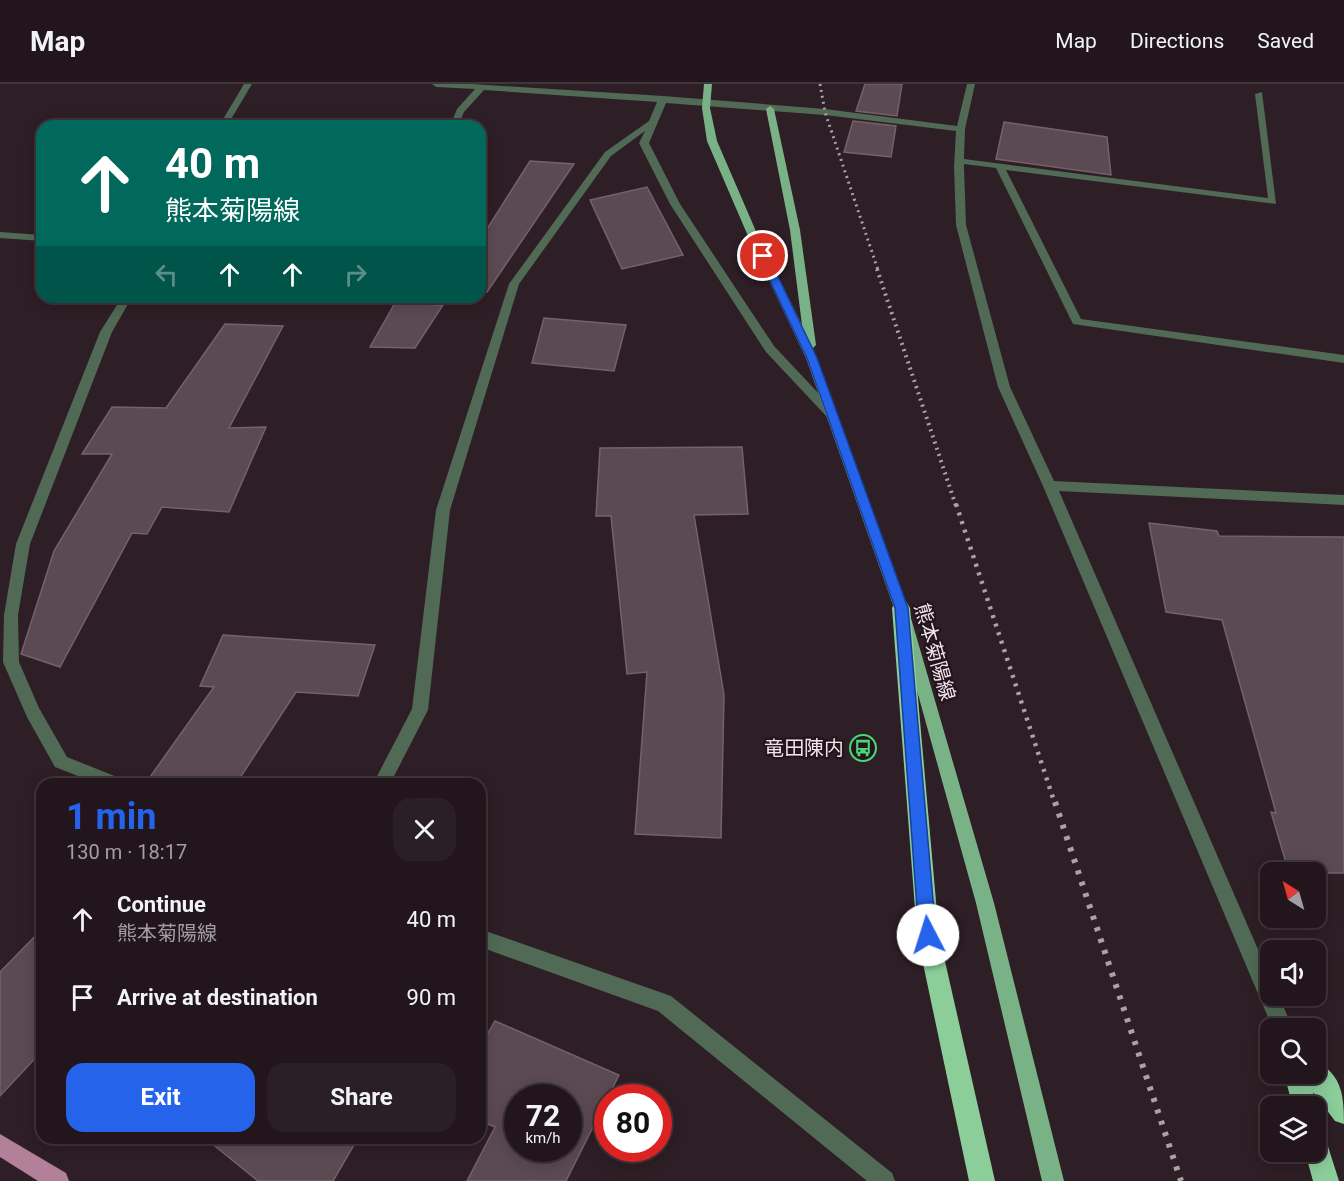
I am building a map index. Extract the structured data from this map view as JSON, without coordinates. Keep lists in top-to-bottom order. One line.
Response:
{"streets":{"main road":["熊本菊陽線"]},"places":{"bus stop":["竜田陳内"]},"north":"top left","page":{"header":"Map","nav":["Map","Directions","Saved"],"turn":["40 m","熊本菊陽線"],"heading":["1 min","130 m · 18:17"],"list":[{"name":"Continue","note":"熊本菊陽線","value":"40 m"},{"name":"Arrive at destination","value":"90 m"}],"buttons":["Exit","Share"],"speed":"72 km/h","limit":"80"}}
